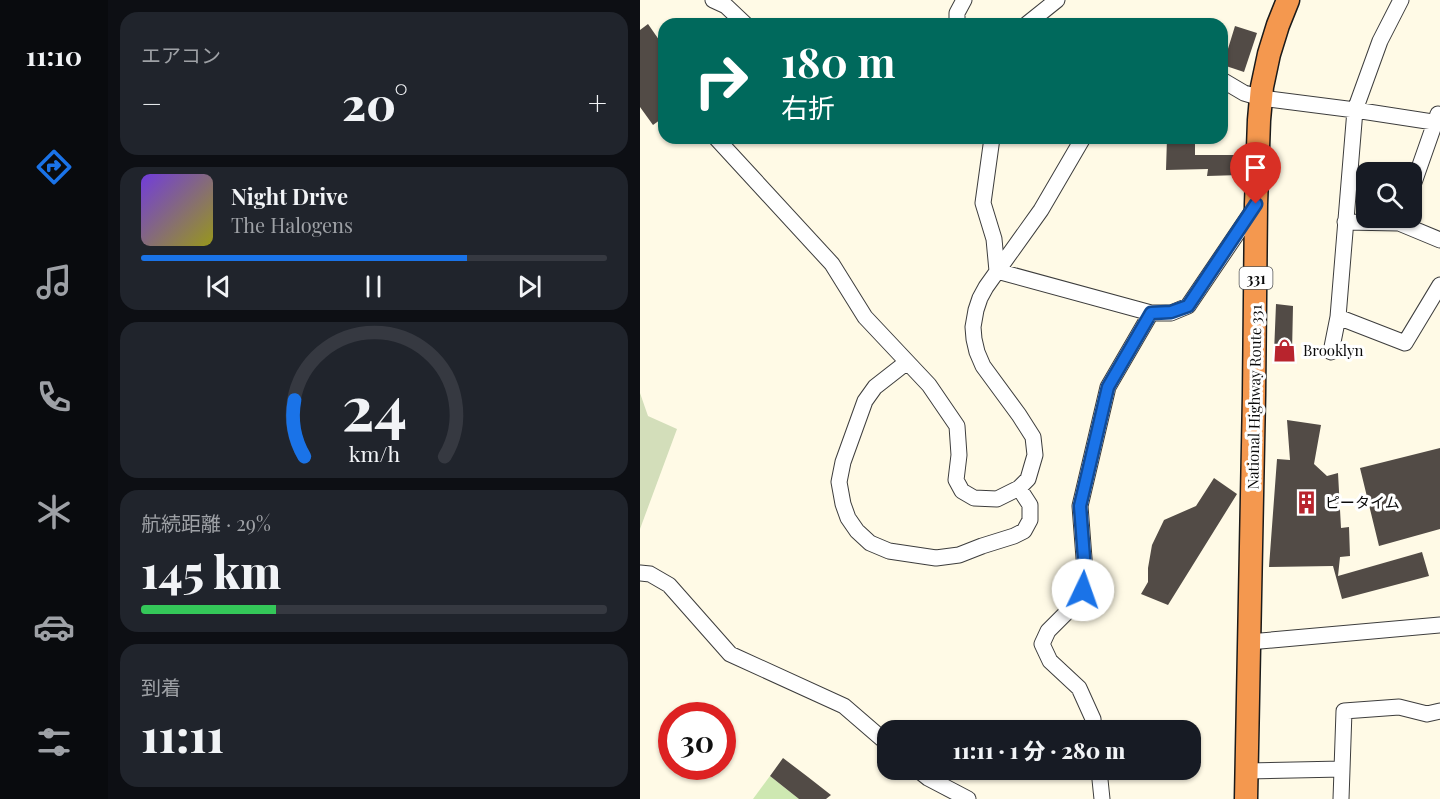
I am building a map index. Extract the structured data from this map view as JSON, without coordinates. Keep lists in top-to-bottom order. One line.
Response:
{"streets":{"highway":["331","National Highway Route 331"]},"places":{"shop":["Brooklyn"],"building":["ピータイム"]},"page":{"tabs":"11:10","tile":["エアコン",["航続距離 · 29%","145 km"],["到着","11:11"]],"turn":["180 m","右折"],"heat":["−","20°","+"],"song":["Night Drive","The Halogens"],"limit":"30","trip":"11:11 · 1 分 · 280 m","gauge":["24","km/h"]}}
